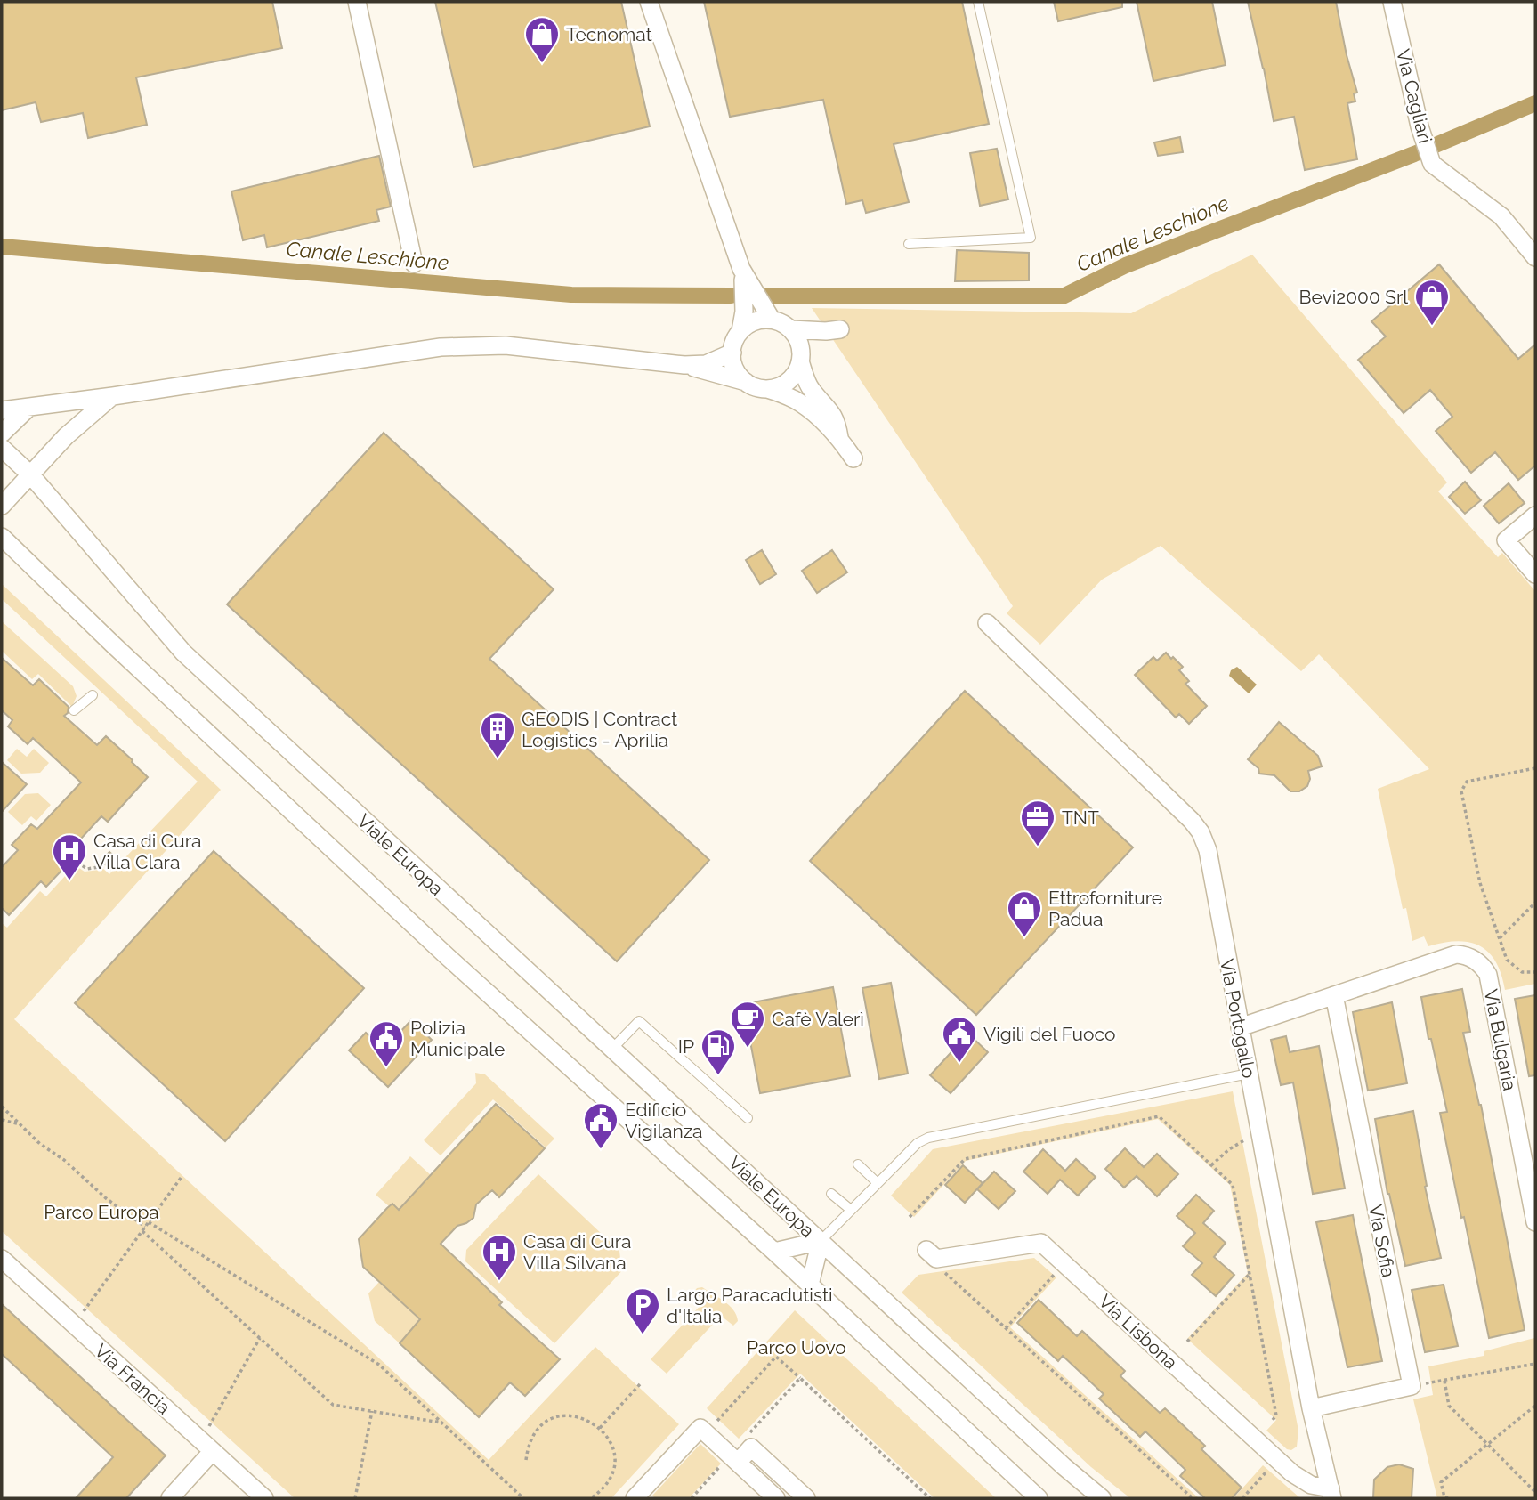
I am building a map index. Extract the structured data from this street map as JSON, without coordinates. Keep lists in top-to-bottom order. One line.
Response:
{"streets":{"street":["Via Cagliari","Viale Europa","Via Portogallo","Via Bulgaria","Via Sofia","Via Lisbona","Via Francia"]},"crossings":[["Via Portogallo","Via Bulgaria"],["Via Portogallo","Via Lisbona"],["Via Bulgaria","Via Sofia"]],"water":["Canale Leschione"],"parks":["Parco Europa","Parco Uovo"],"places":{"shop":["Tecnomat","Bevi2000 Srl","Ettroforniture Padua"],"building":["GEODIS | Contract Logistics - Aprilia"],"office":["TNT"],"hospital":["Casa di Cura Villa Clara","Casa di Cura Villa Silvana"],"cafe":["Cafè Valerì"],"public building":["Vigili del Fuoco","Polizia Municipale","Edificio Vigilanza"],"fuel station":["IP"],"parking":["Largo Paracadutisti d'Italia"]}}
